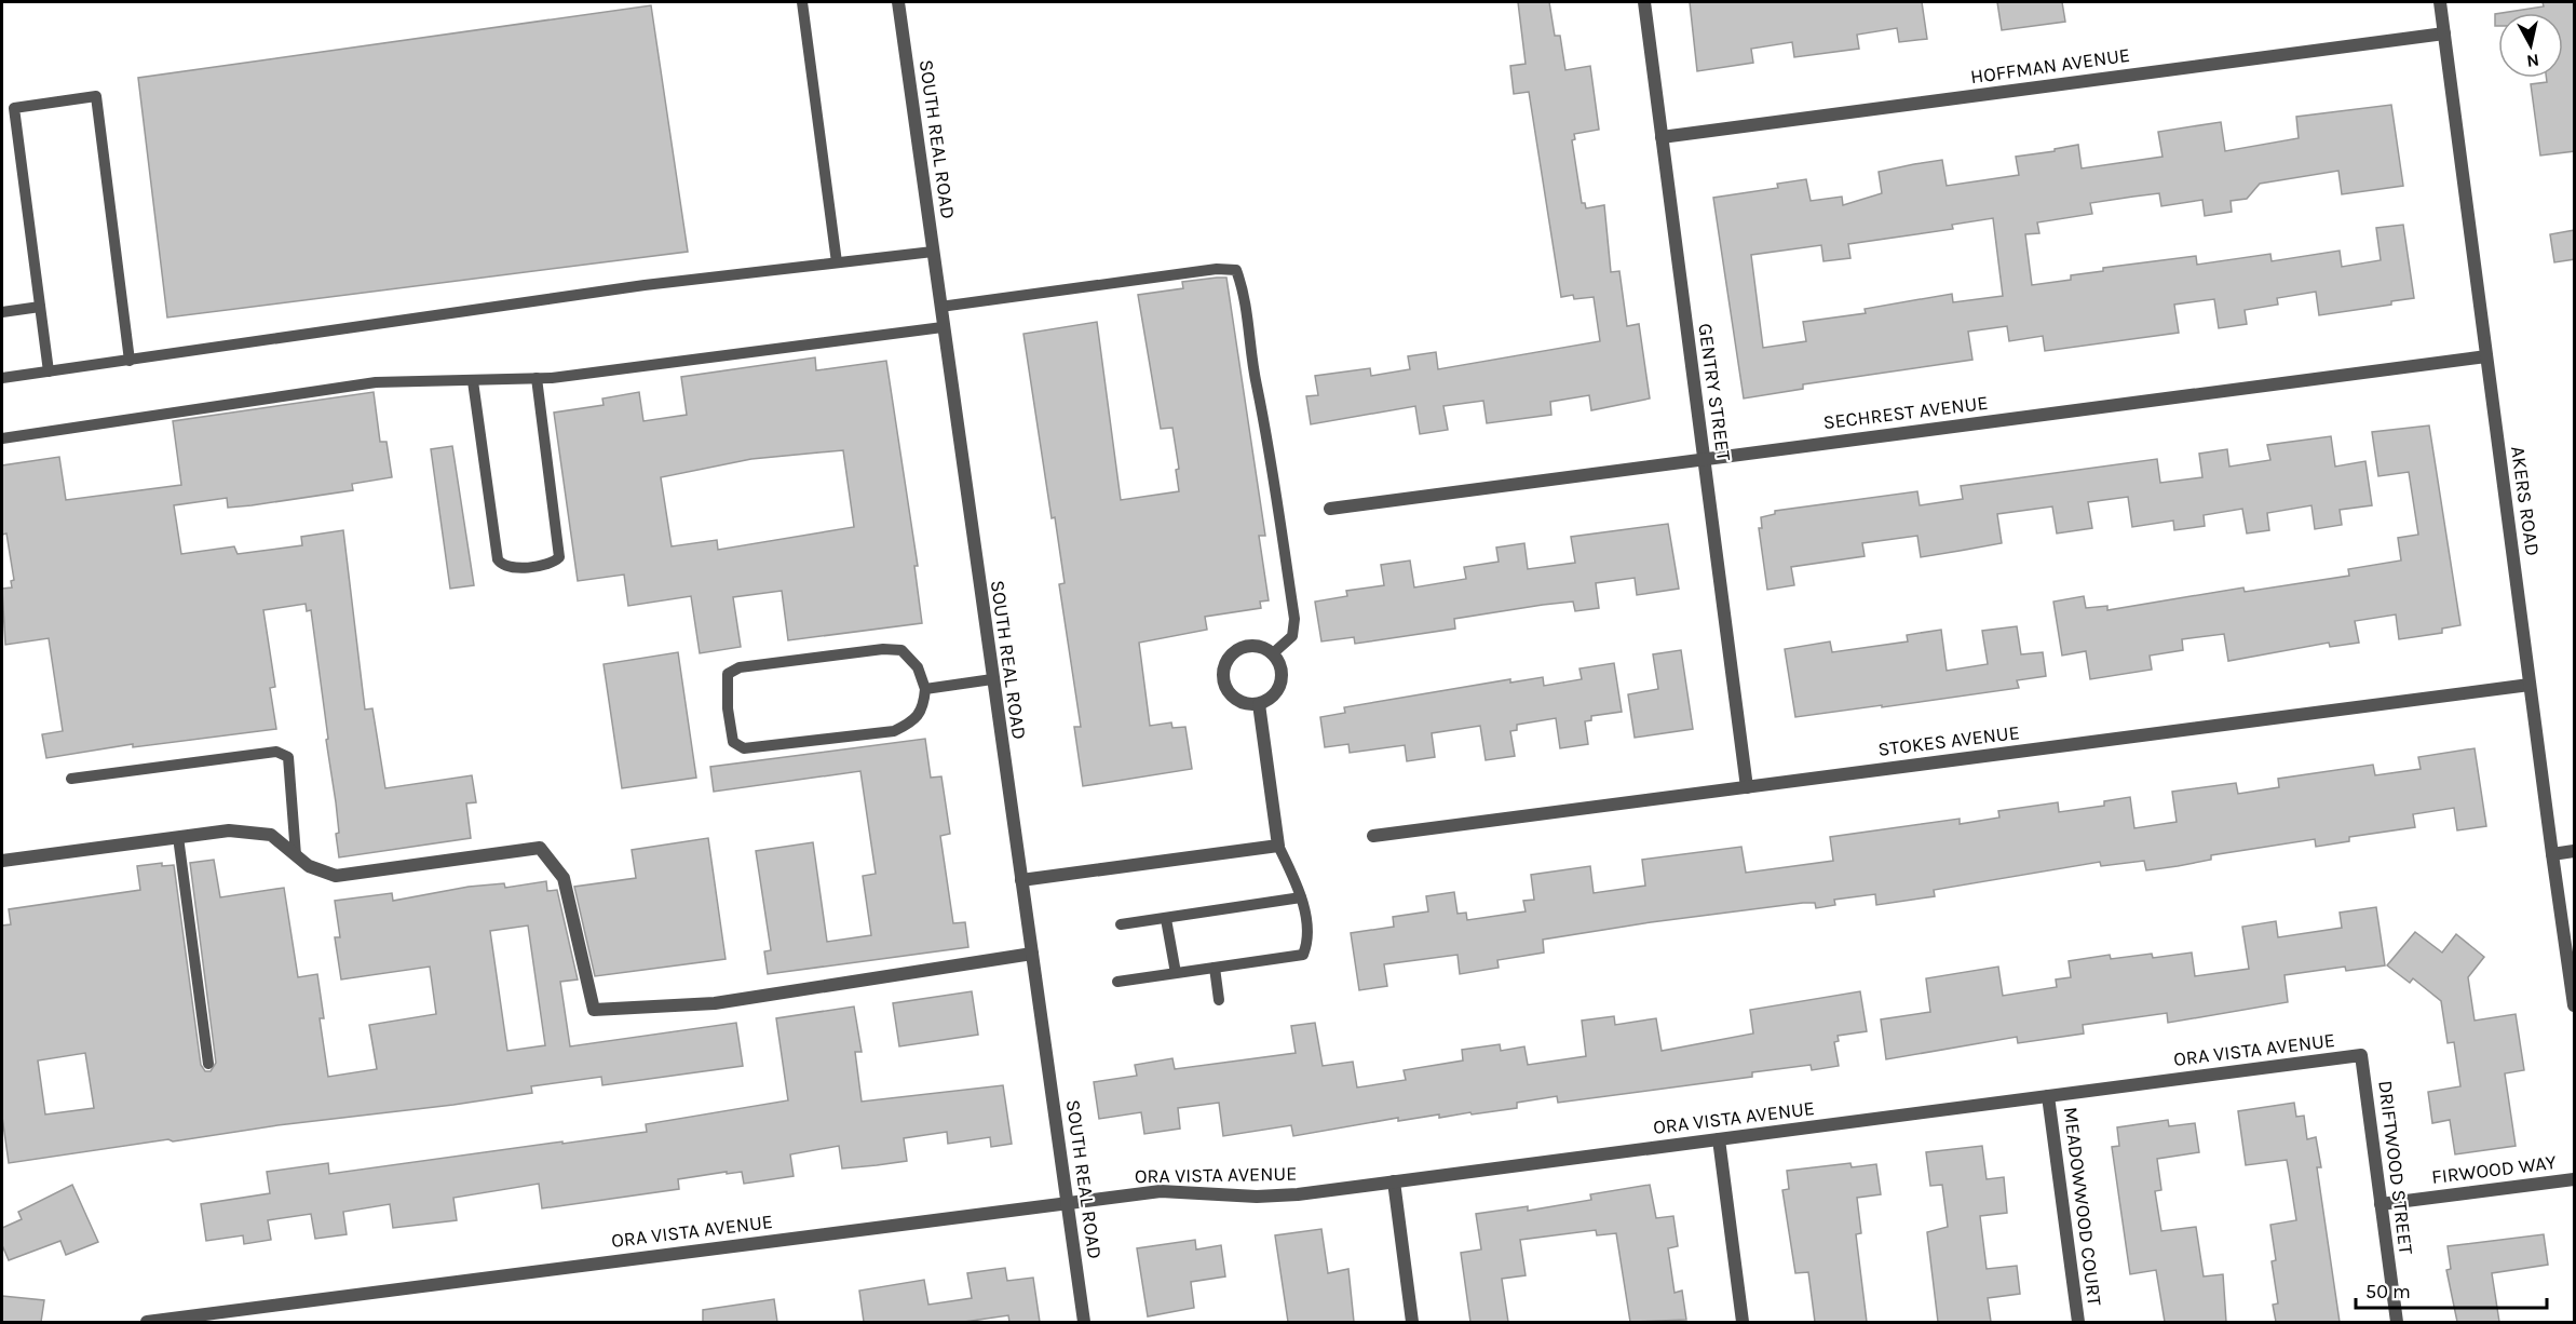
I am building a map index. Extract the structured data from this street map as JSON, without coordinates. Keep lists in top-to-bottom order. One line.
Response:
{"streets":{"street":["HOFFMAN AVENUE","SOUTH REAL ROAD","GENTRY STREET","SECHREST AVENUE","AKERS ROAD","STOKES AVENUE","ORA VISTA AVENUE","DRIFTWOOD STREET","FIRWOOD WAY","MEADOWWOOD COURT"]},"crossings":[["HOFFMAN AVENUE","GENTRY STREET"],["HOFFMAN AVENUE","AKERS ROAD"],["SOUTH REAL ROAD","ORA VISTA AVENUE"],["GENTRY STREET","SECHREST AVENUE"],["GENTRY STREET","STOKES AVENUE"],["SECHREST AVENUE","AKERS ROAD"],["AKERS ROAD","STOKES AVENUE"],["ORA VISTA AVENUE","DRIFTWOOD STREET"],["ORA VISTA AVENUE","MEADOWWOOD COURT"],["DRIFTWOOD STREET","FIRWOOD WAY"]],"scale_bar":"50 m","north":"bottom"}
